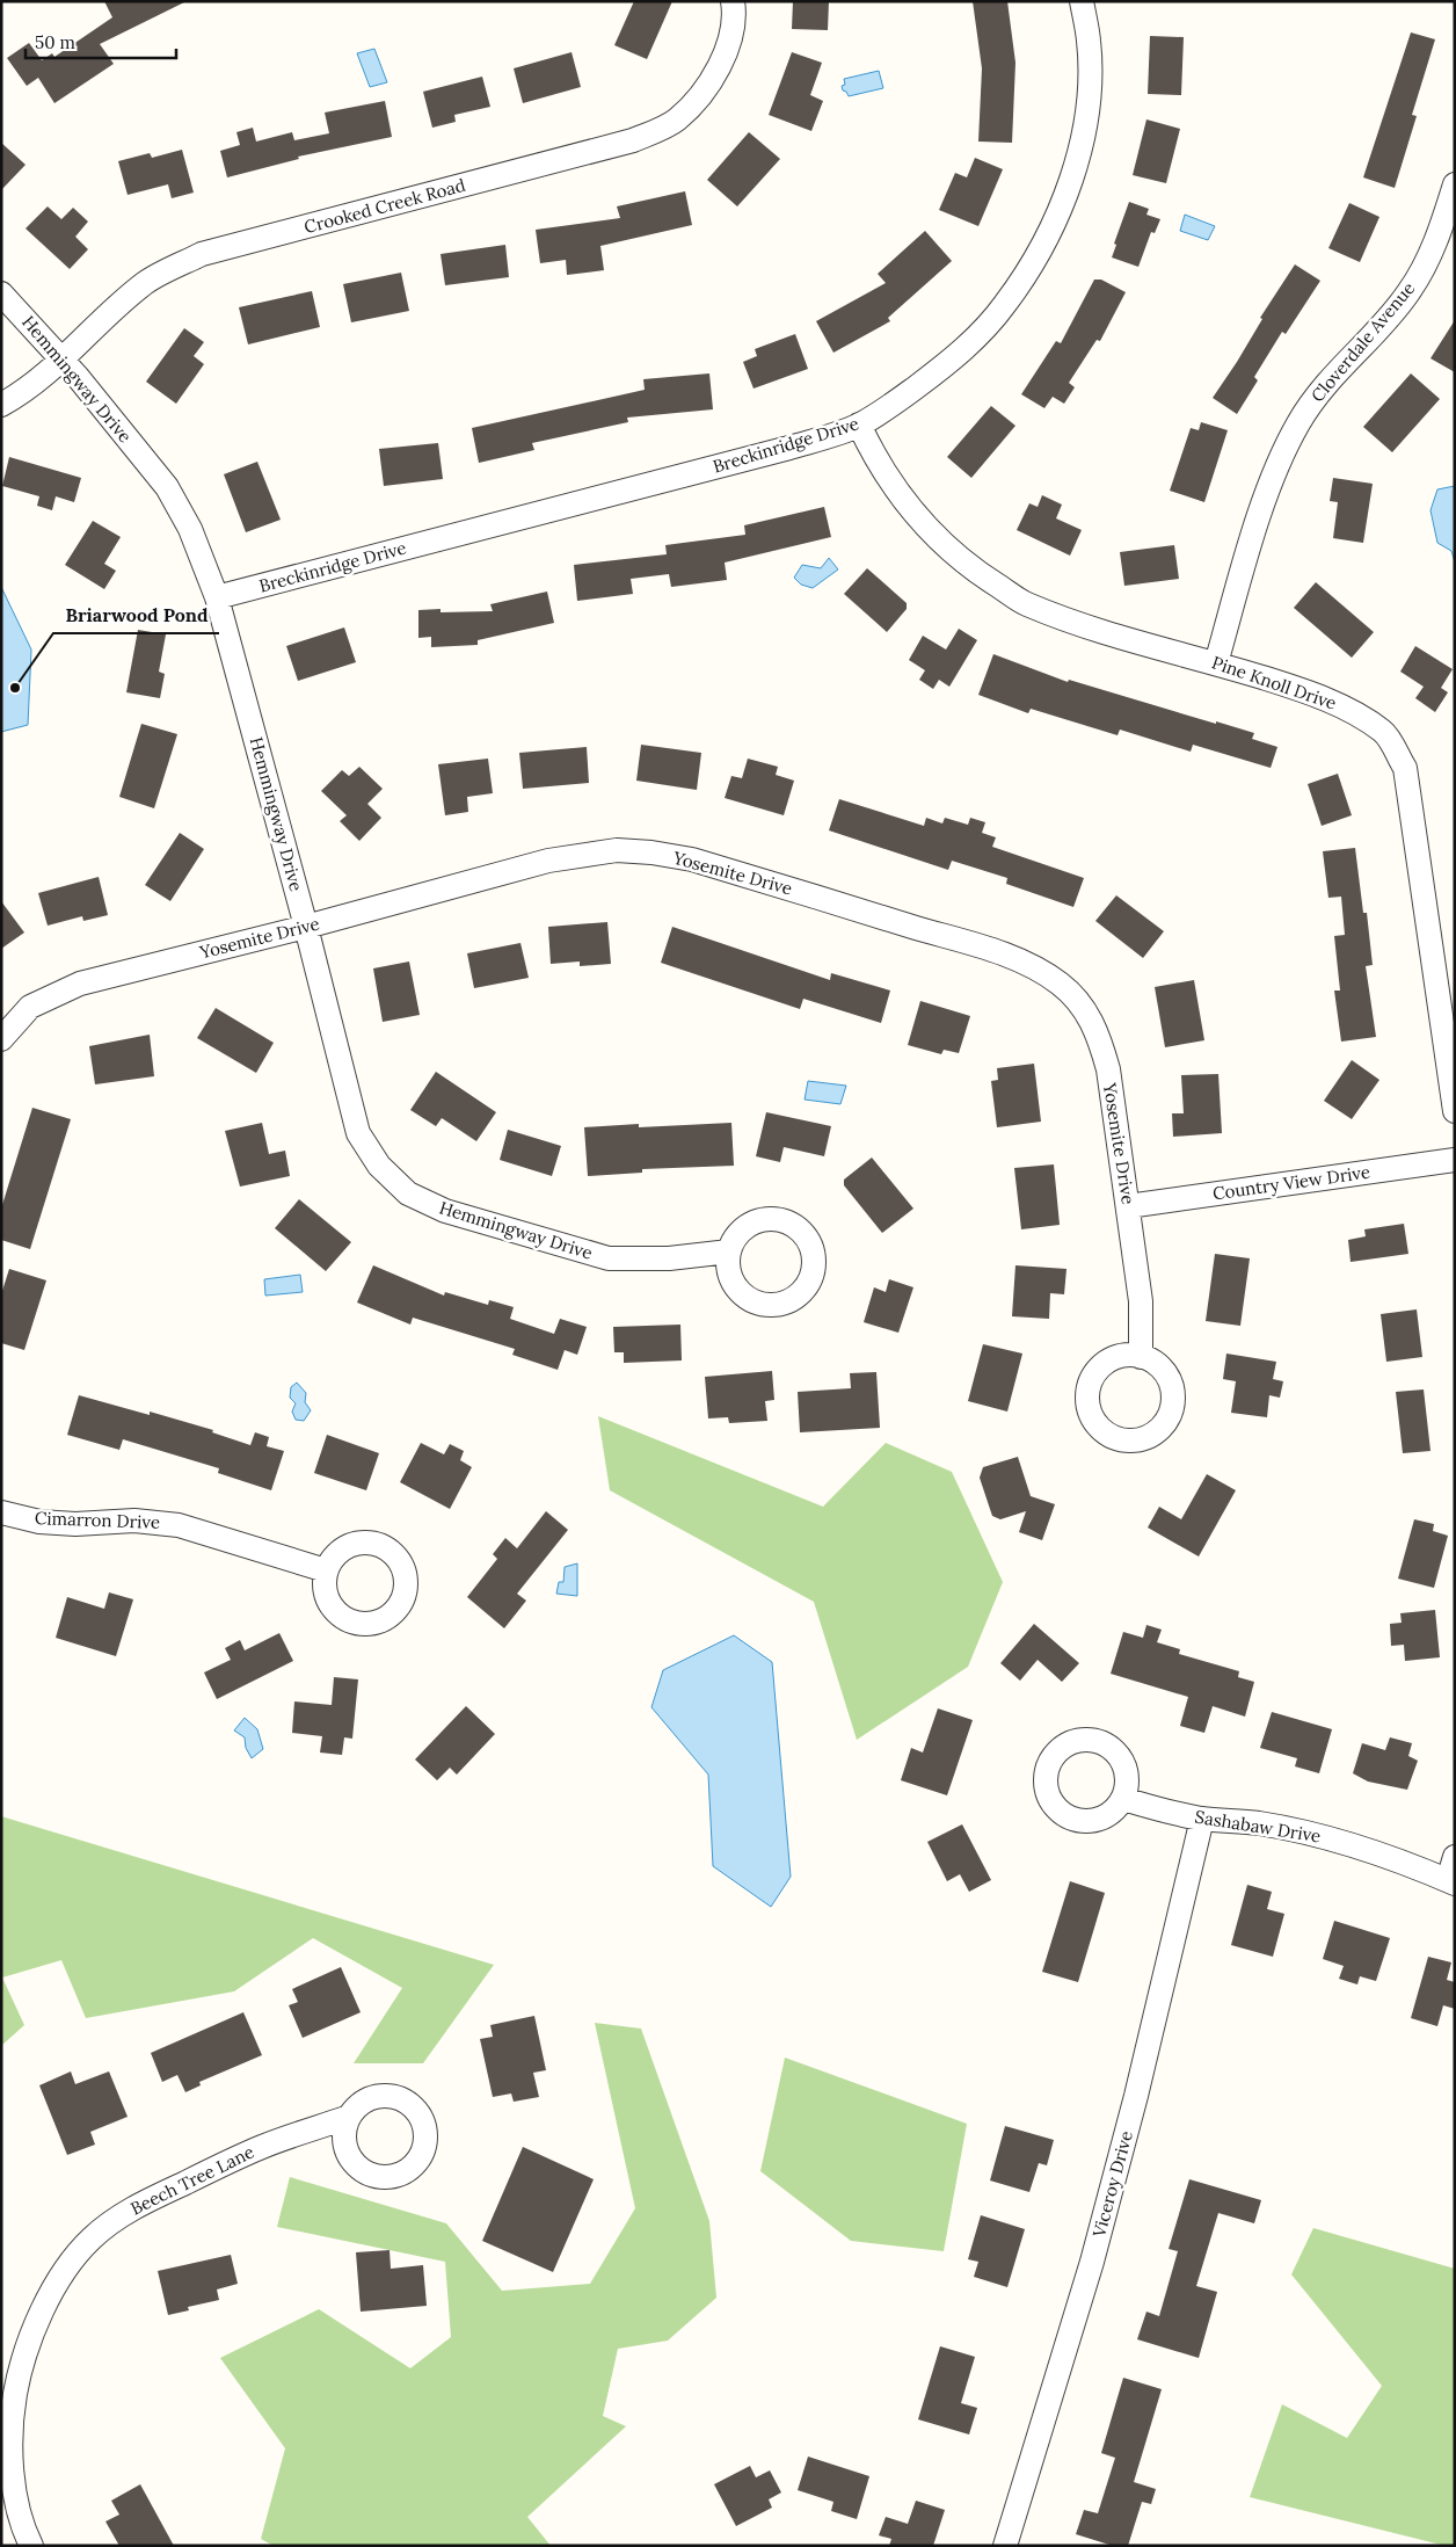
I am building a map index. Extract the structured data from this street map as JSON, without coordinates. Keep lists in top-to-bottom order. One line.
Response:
{"streets":{"street":["Crooked Creek Road","Cloverdale Avenue","Hemmingway Drive","Breckinridge Drive","Pine Knoll Drive","Yosemite Drive","Country View Drive","Cimarron Drive","Sashabaw Drive","Beech Tree Lane","Viceroy Drive"]},"crossings":[["Crooked Creek Road","Hemmingway Drive"],["Cloverdale Avenue","Pine Knoll Drive"],["Hemmingway Drive","Breckinridge Drive"],["Hemmingway Drive","Yosemite Drive"],["Breckinridge Drive","Pine Knoll Drive"],["Yosemite Drive","Country View Drive"],["Sashabaw Drive","Viceroy Drive"]],"places":["Briarwood Pond"],"scale_bar":"50 m"}
